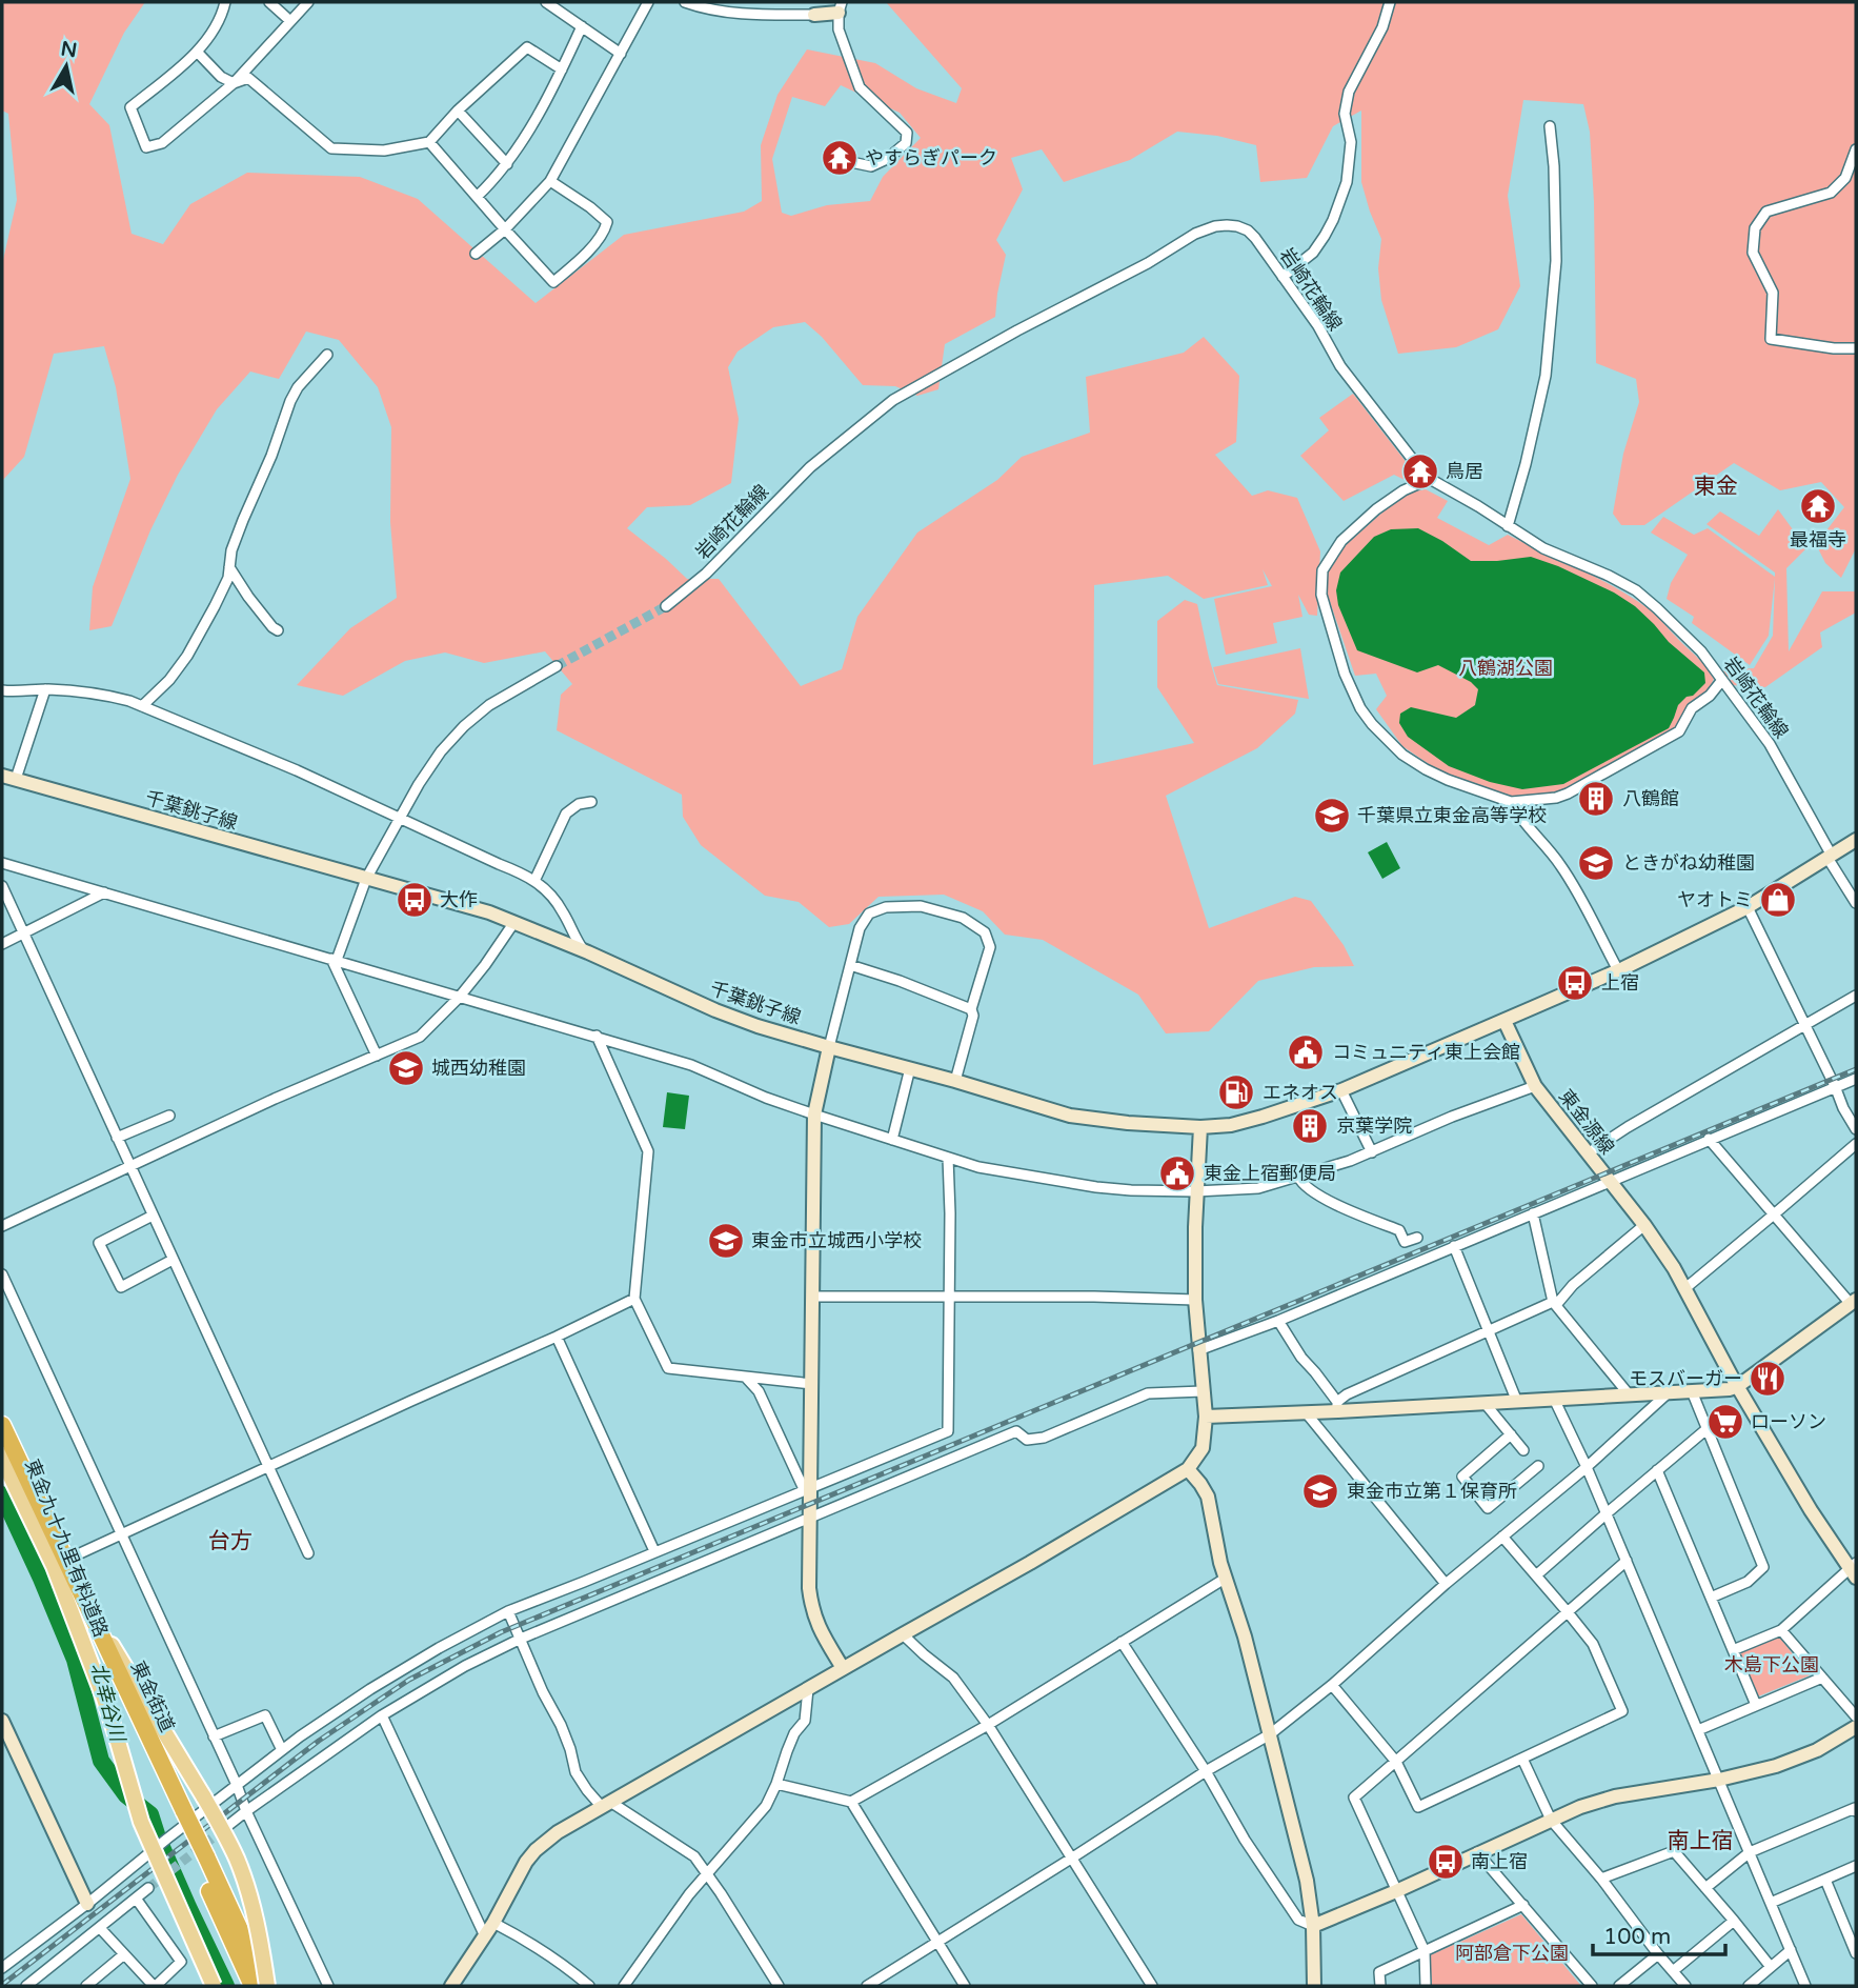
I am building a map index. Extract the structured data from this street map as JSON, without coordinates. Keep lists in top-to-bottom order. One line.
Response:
{"streets":{"highway":["東金街道"],"main road":["東金九十九里有料道路"],"street":["岩崎花輪線","千葉銚子線","東金源線"]},"crossings":[["千葉銚子線","東金源線"],["東金九十九里有料道路","東金街道"]],"districts":["東金","台方","南上宿"],"water":["北幸谷川"],"parks":["八鶴湖公園","木島下公園","阿部倉下公園"],"places":{"temple":["やすらぎパーク","鳥居","最福寺"],"building":["八鶴館","京葉学院"],"school or university":["千葉県立東金高等学校","ときがね幼稚園","城西幼稚園","東金市立城西小学校","東金市立第１保育所"],"bus stop":["大作","上宿","南上宿"],"shop":["ヤオトミ"],"public building":["コミュニティ東上会館","東金上宿郵便局"],"fuel station":["エネオス"],"restaurant":["モスバーガー"],"supermarket":["ローソン"]},"scale_bar":"100 m","north":"top"}
